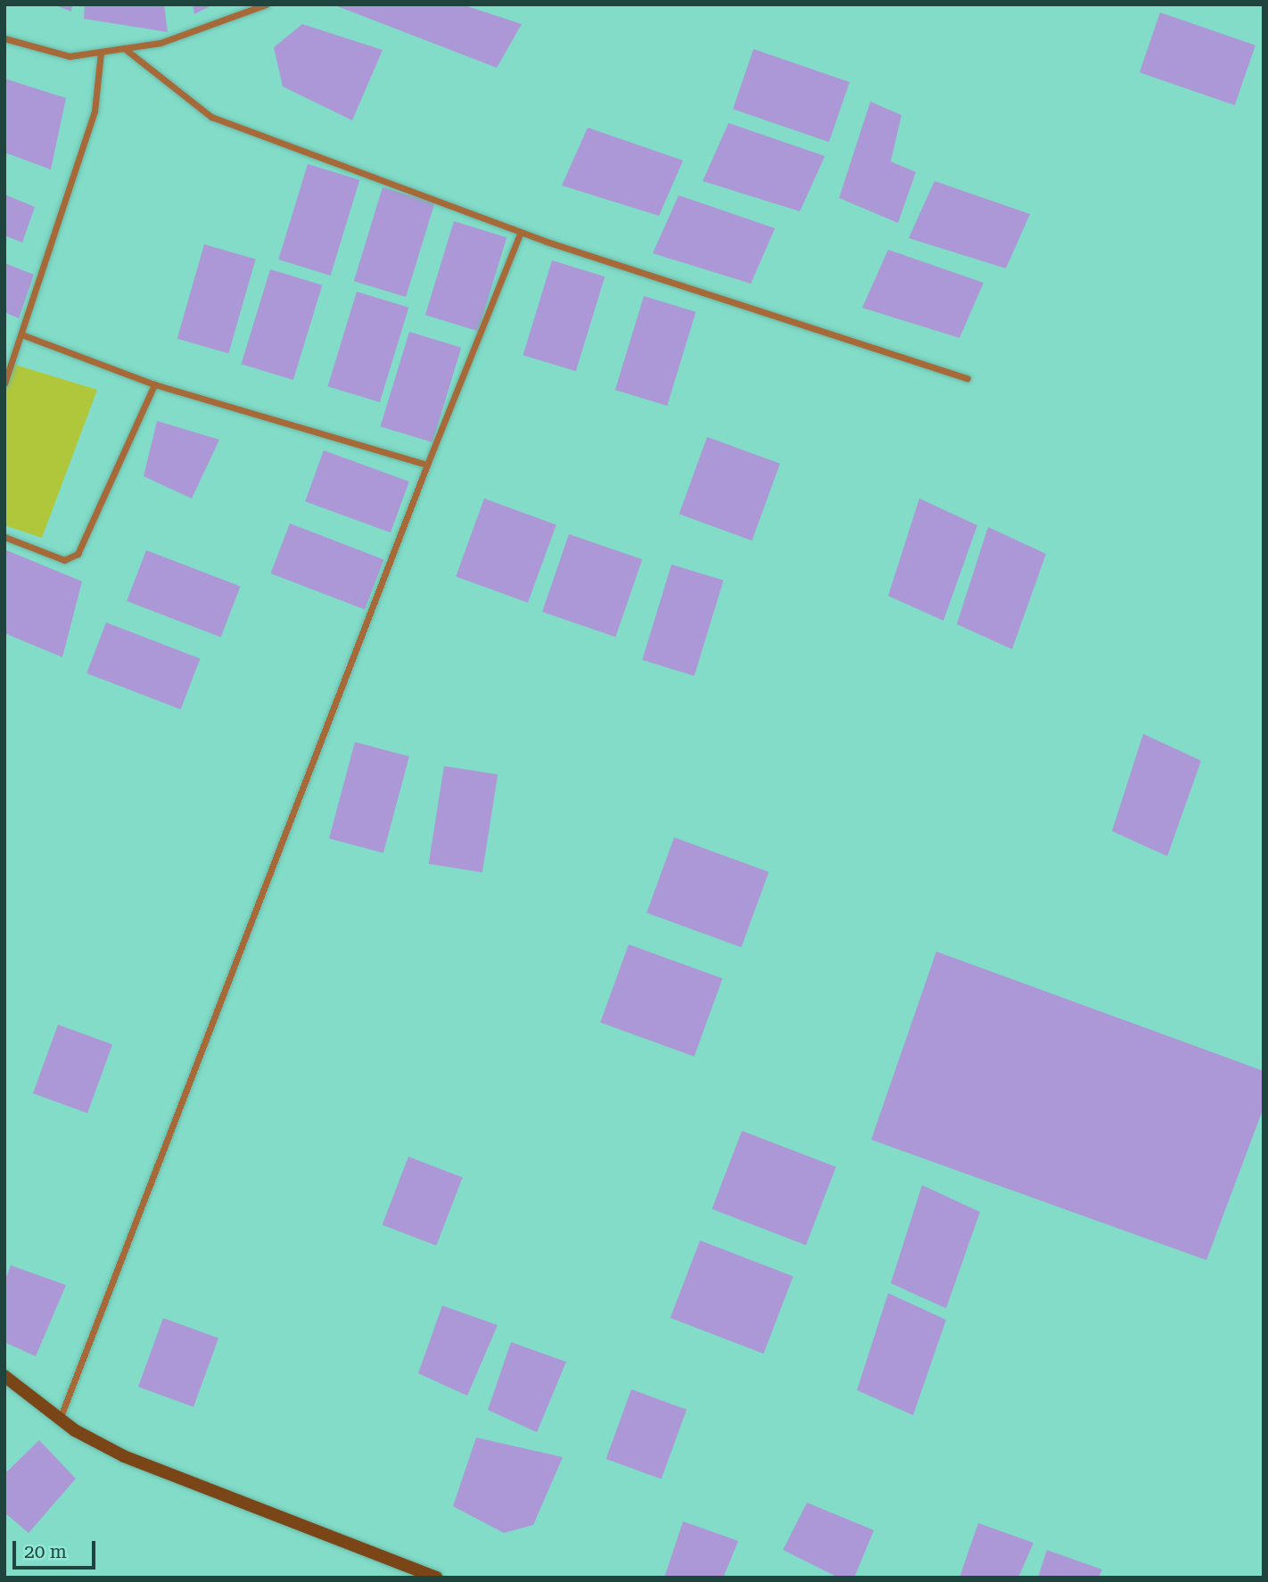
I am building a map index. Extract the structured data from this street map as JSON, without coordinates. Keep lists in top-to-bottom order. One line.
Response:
{"scale_bar":"20 m"}
